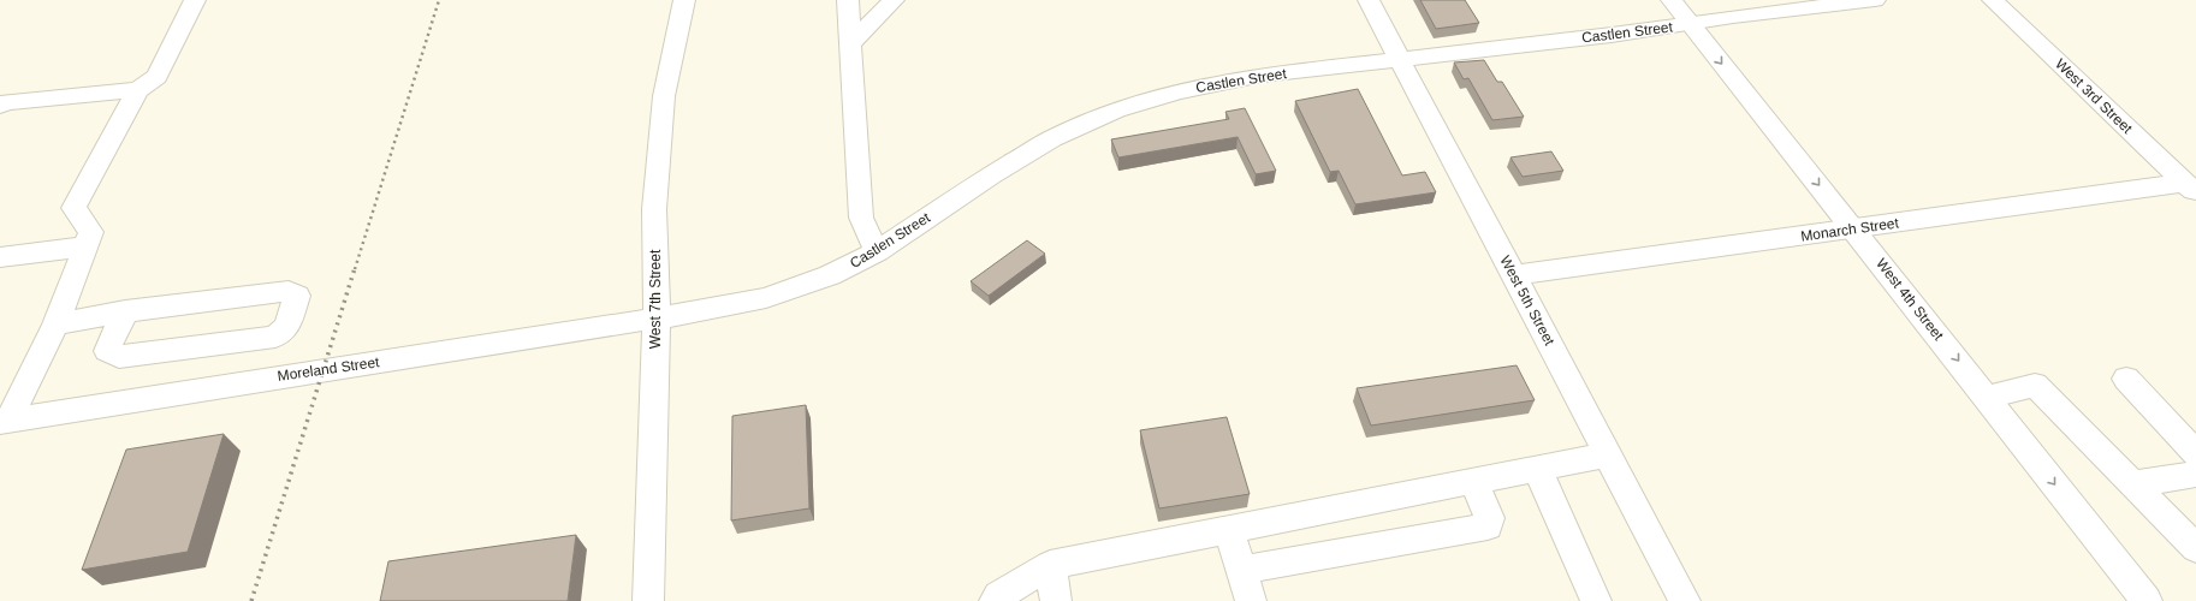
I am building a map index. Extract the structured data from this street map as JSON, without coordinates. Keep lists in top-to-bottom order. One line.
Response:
{"streets":{"street":["Castlen Street","West 3rd Street","Monarch Street","West 7th Street","West 4th Street","West 5th Street","Moreland Street"]},"crossings":[["Castlen Street","West 7th Street"],["Castlen Street","West 4th Street"],["Castlen Street","West 5th Street"],["Castlen Street","Moreland Street"],["West 3rd Street","Monarch Street"],["Monarch Street","West 4th Street"],["Monarch Street","West 5th Street"],["West 7th Street","Moreland Street"]],"one_way":["West 4th Street"]}
